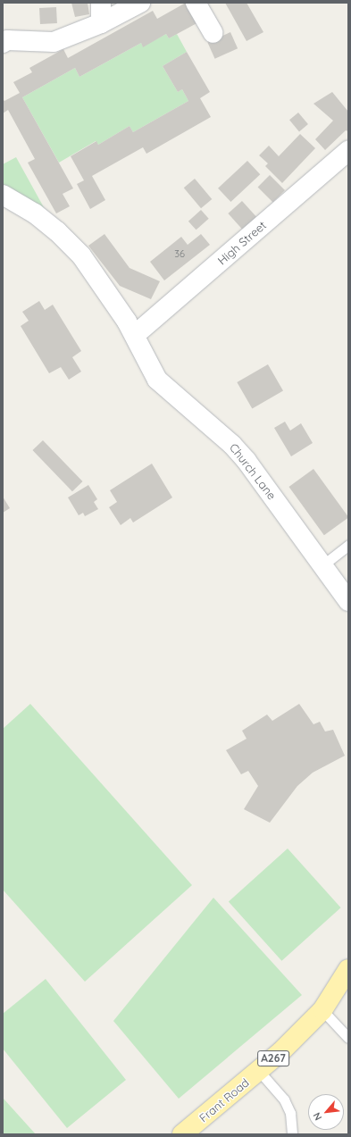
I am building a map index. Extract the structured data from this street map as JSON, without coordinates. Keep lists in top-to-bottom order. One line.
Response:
{"streets":{"main road":["A267","Frant Road"],"street":["High Street","Church Lane"]},"crossings":[["High Street","Church Lane"]],"house_numbers":["36"],"north":"bottom left"}
